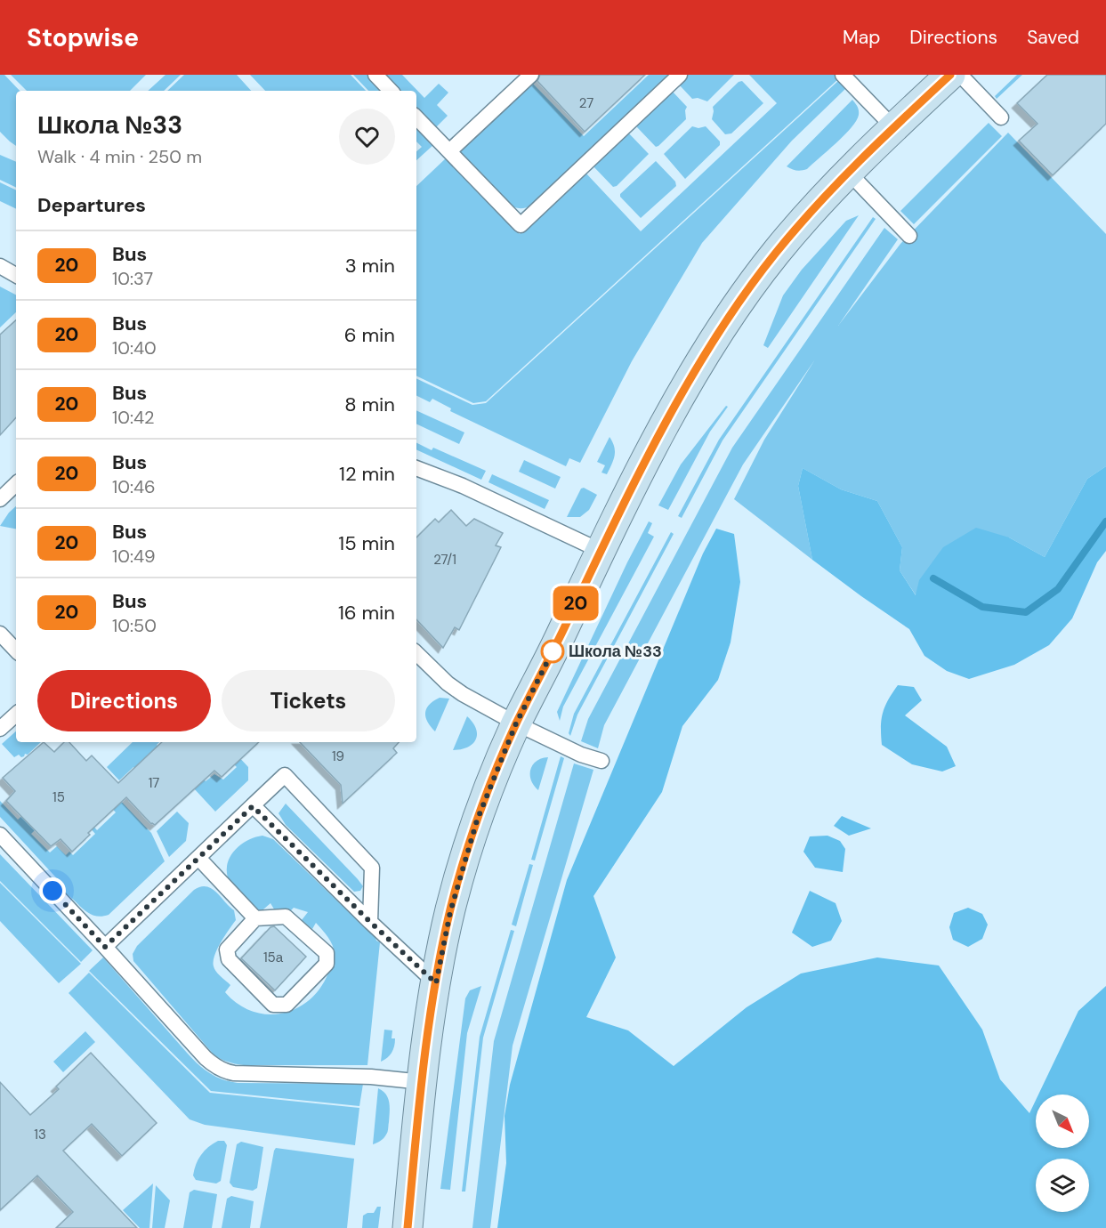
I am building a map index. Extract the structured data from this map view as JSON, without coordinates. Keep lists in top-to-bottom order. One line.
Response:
{"places":["Школа №33"],"lines":["bus line 20"],"house_numbers":["27","27/1","19","17","15","15а","13"],"north":"bottom right","page":{"header":"Stopwise","nav":["Map","Directions","Saved"],"on_map":"20","heading":[["Школа №33","Walk · 4 min · 250 m"],"Departures"],"list":[{"mark":"20","name":"Bus","note":"10:37","value":"3 min"},{"mark":"20","name":"Bus","note":"10:40","value":"6 min"},{"mark":"20","name":"Bus","note":"10:42","value":"8 min"},{"mark":"20","name":"Bus","note":"10:46","value":"12 min"},{"mark":"20","name":"Bus","note":"10:49","value":"15 min"},{"mark":"20","name":"Bus","note":"10:50","value":"16 min"}],"buttons":["Directions","Tickets"]}}
